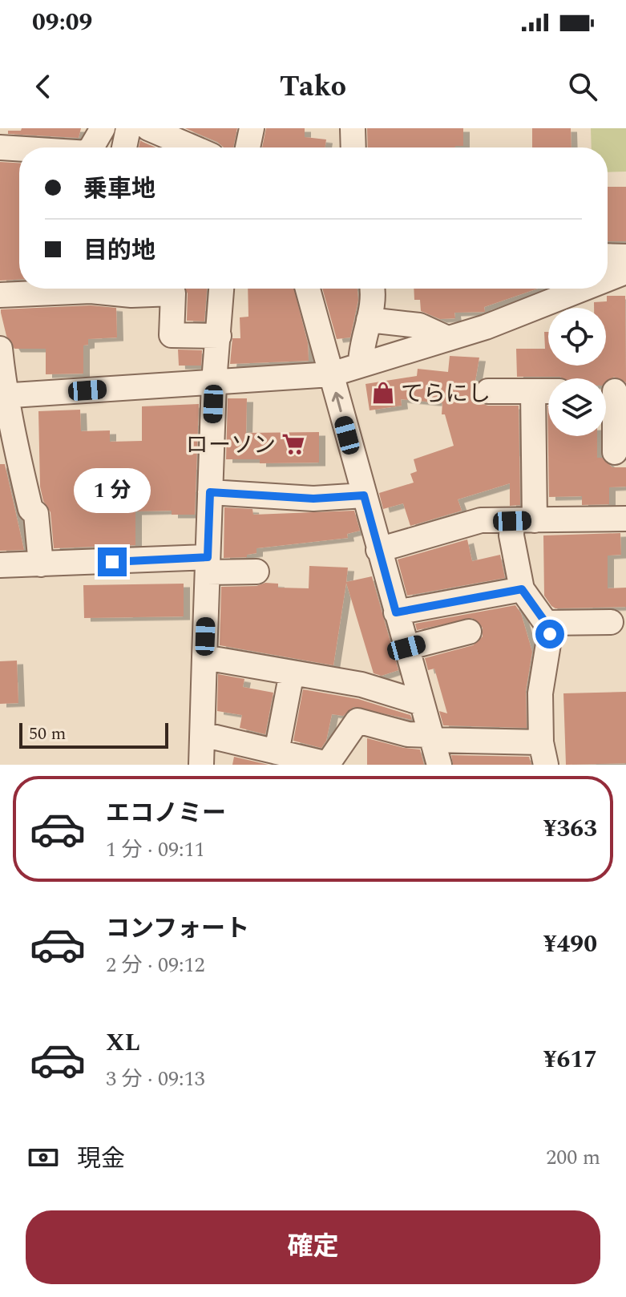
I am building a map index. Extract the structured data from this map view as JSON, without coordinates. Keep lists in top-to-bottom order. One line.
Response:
{"places":{"shop":["てらにし"],"supermarket":["ローソン"]},"scale_bar":"50 m","page":{"status":"09:09","header":"Tako","banner":["乗車地","目的地"],"bubble":"1 分","scale":"50 m","list":[{"name":"エコノミー","note":"1 分 · 09:11","value":"¥363"},{"name":"コンフォート","note":"2 分 · 09:12","value":"¥490"},{"name":"XL","note":"3 分 · 09:13","value":"¥617"}],"pay":["現金","200 m"],"buttons":"確定"}}
